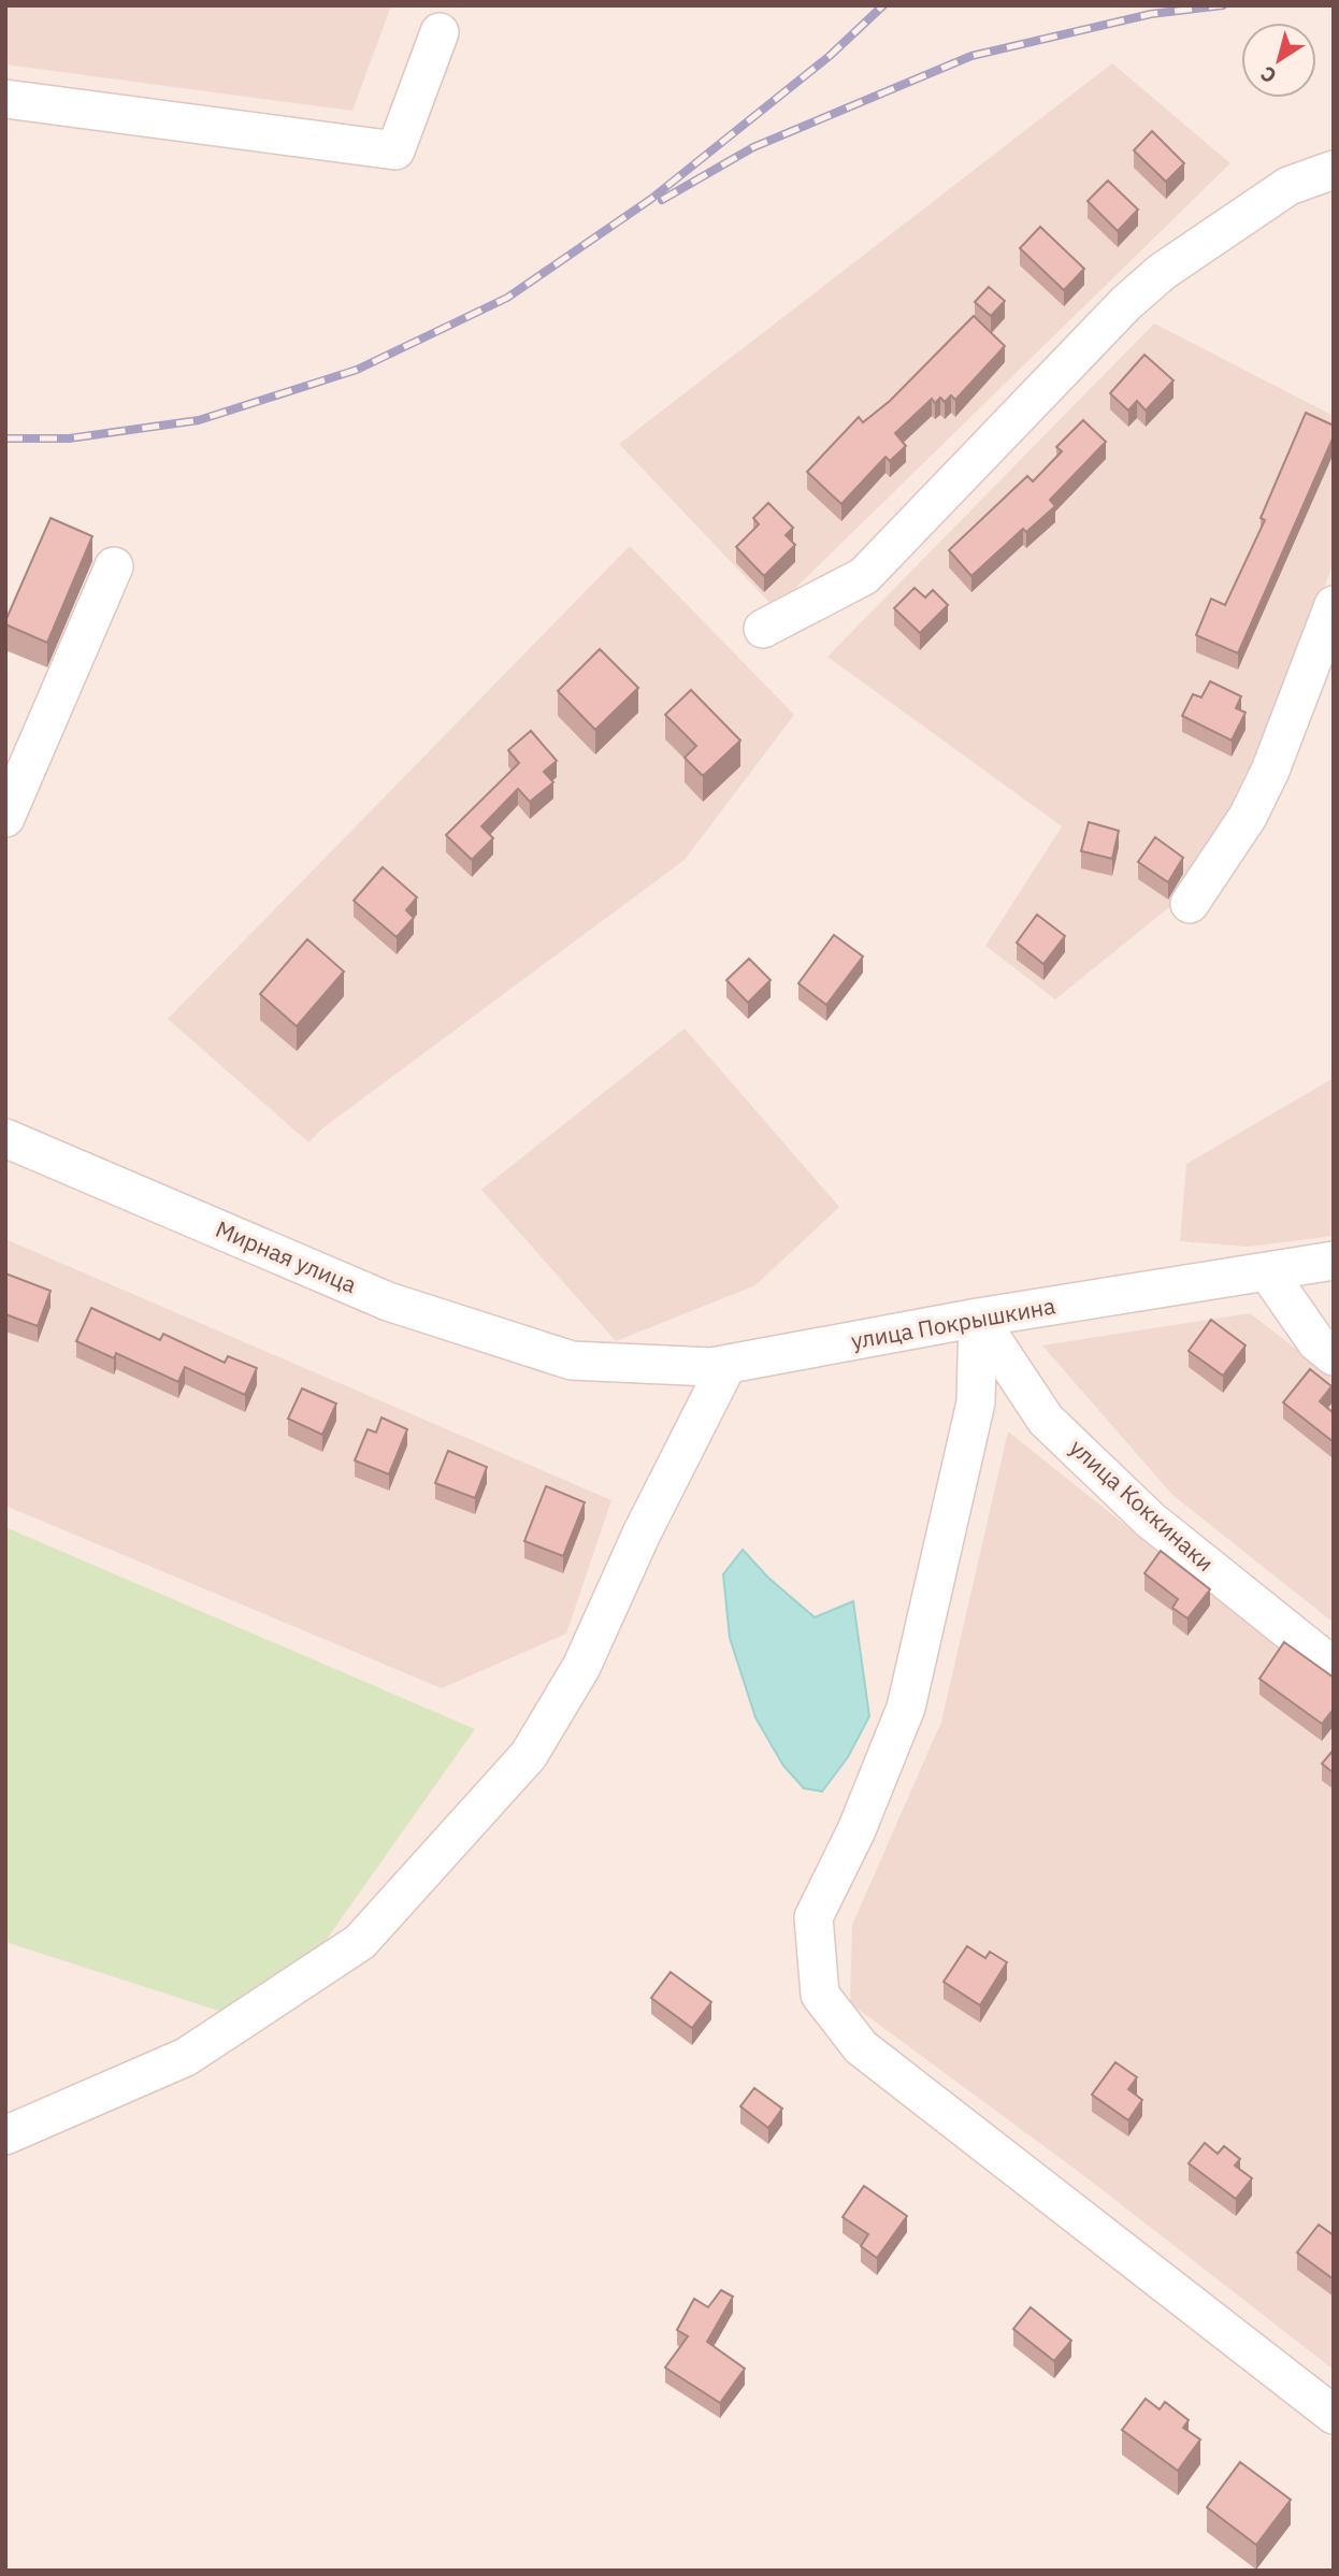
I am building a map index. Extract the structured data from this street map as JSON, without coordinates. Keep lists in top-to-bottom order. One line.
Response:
{"streets":{"street":["Мирная улица","улица Покрышкина","улица Коккинаки"]},"crossings":[["Мирная улица","улица Покрышкина"],["улица Покрышкина","улица Коккинаки"]],"north":"bottom left"}
